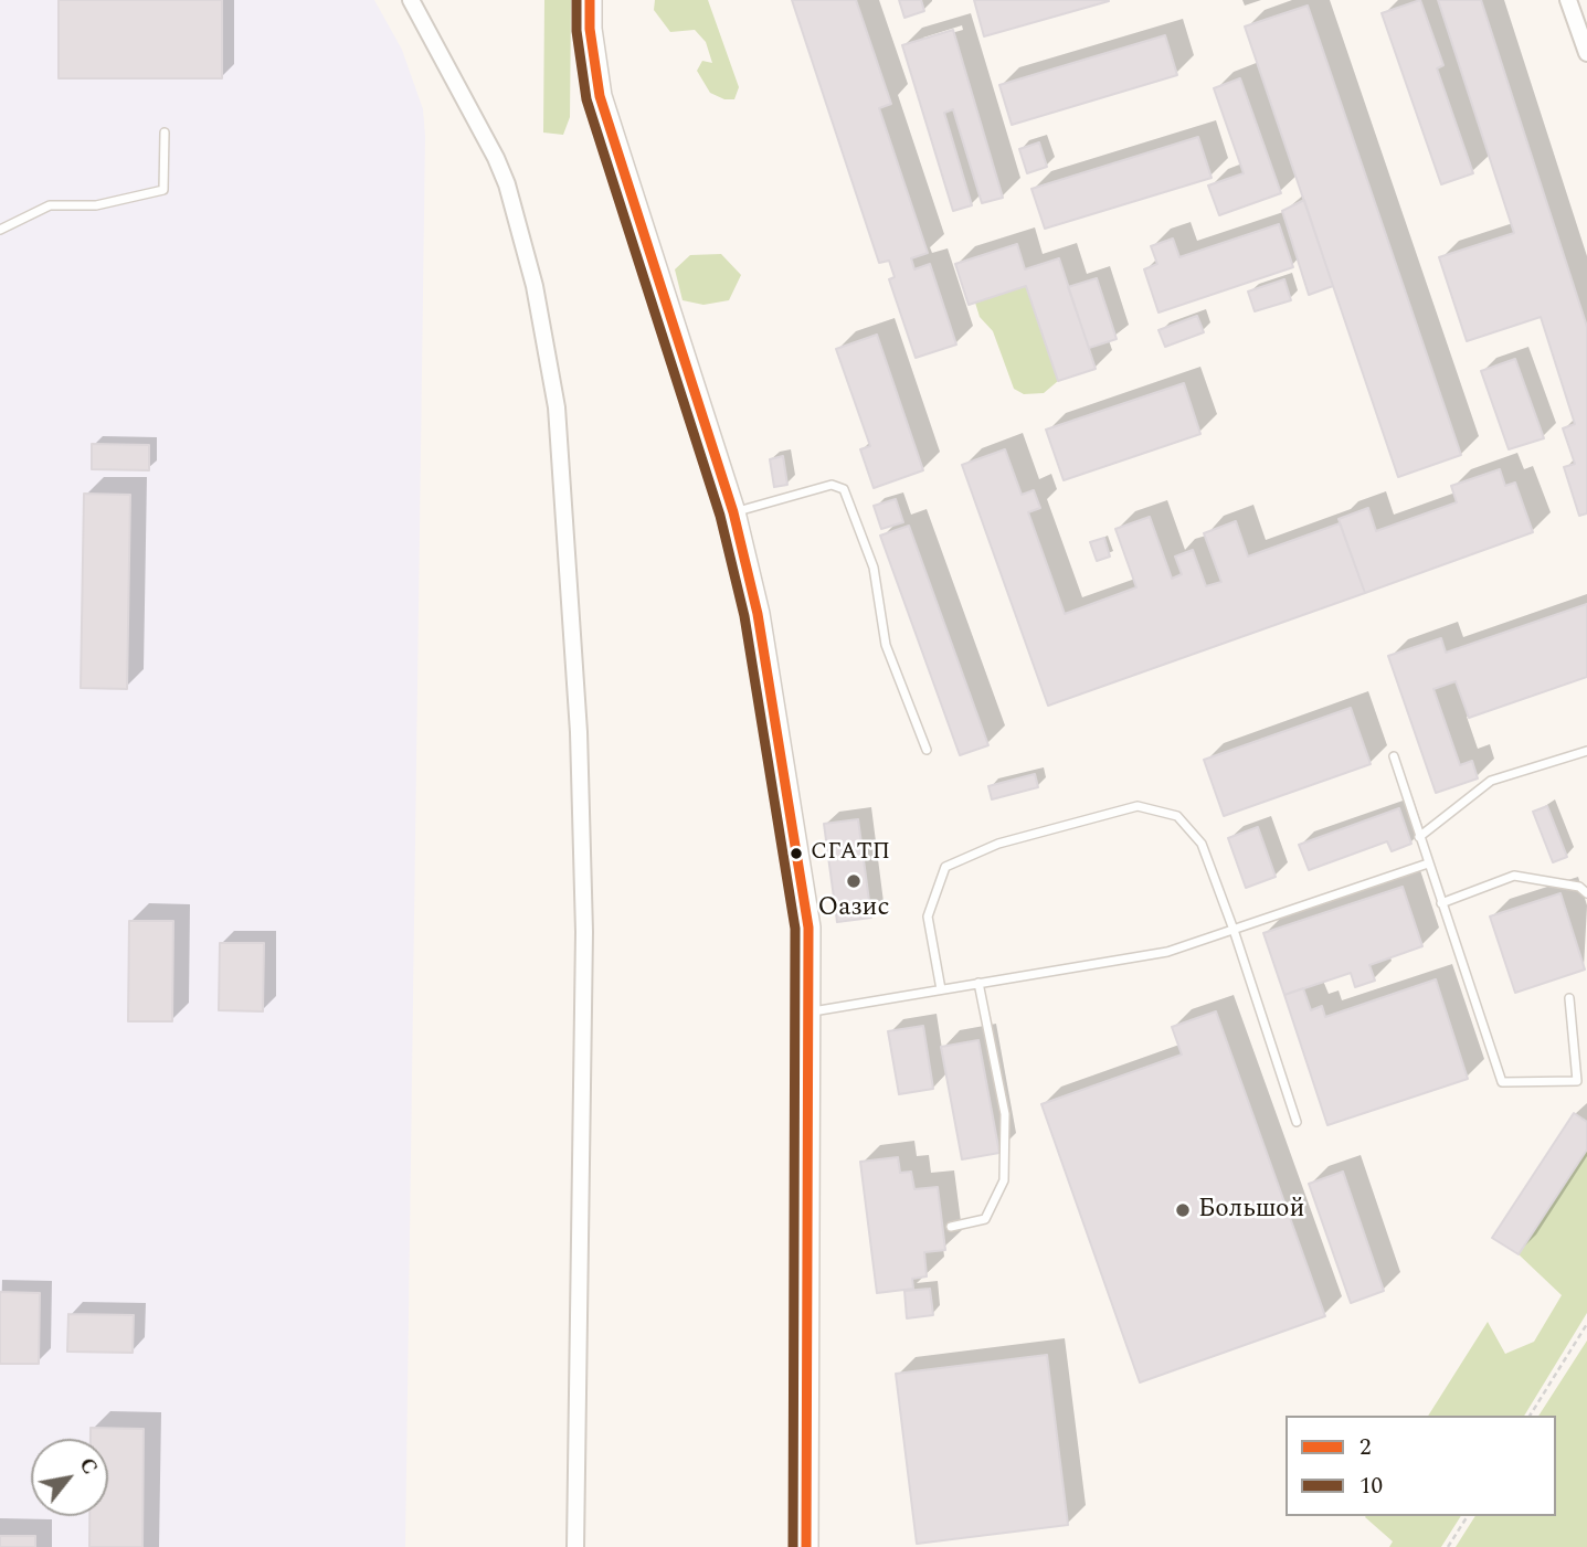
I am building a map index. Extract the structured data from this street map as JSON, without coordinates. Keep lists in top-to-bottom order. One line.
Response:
{"places":["СГАТП","Оазис","Большой"],"lines":["transit line 2","transit line 10"],"legend":["2","10"],"north":"top right"}
